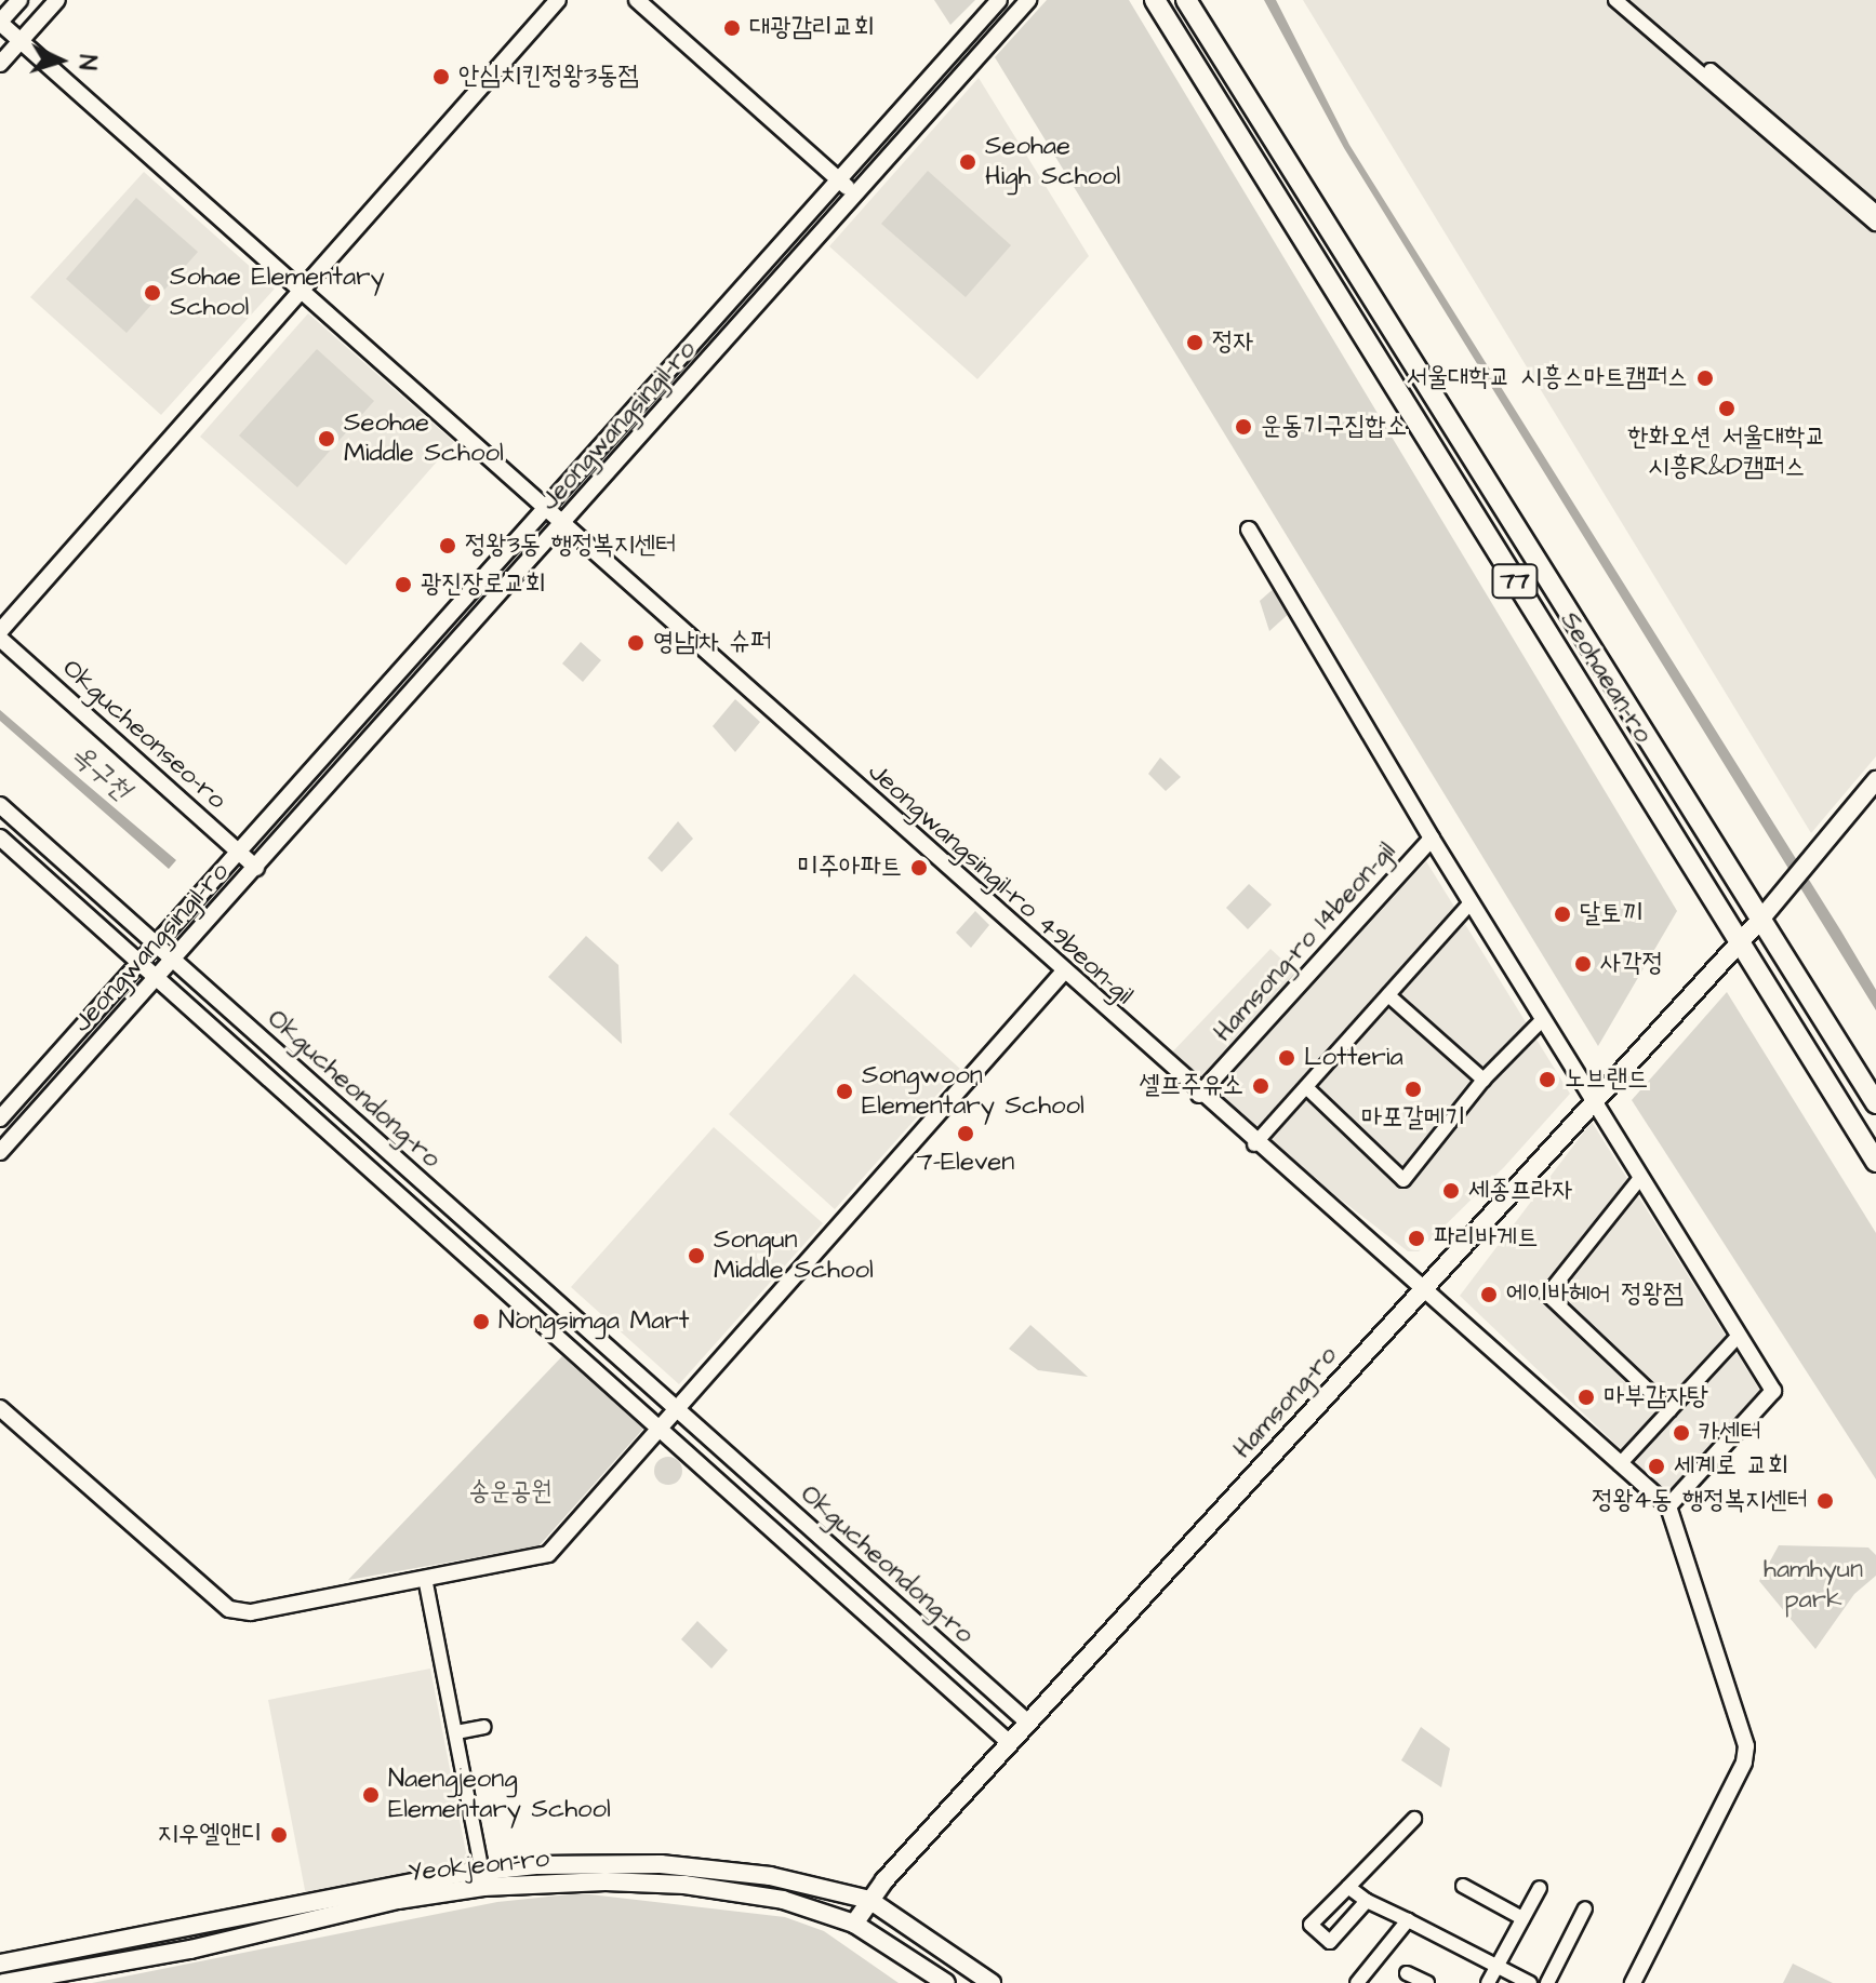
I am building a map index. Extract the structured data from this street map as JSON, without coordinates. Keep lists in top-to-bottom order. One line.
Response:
{"streets":{"main road":["77","Seohaean-ro","Hamsong-ro","Yeokjeon-ro"],"street":["Jeongwangsingil-ro","Okgucheonseo-ro","Jeongwangsingil-ro 49beon-gil","Hamsong-ro 14beon-gil","Okgucheondong-ro"]},"crossings":[["Jeongwangsingil-ro","Okgucheonseo-ro"],["Jeongwangsingil-ro","Jeongwangsingil-ro 49beon-gil"],["Jeongwangsingil-ro","Okgucheondong-ro"],["Seohaean-ro","Hamsong-ro"],["Jeongwangsingil-ro 49beon-gil","Hamsong-ro 14beon-gil"],["Jeongwangsingil-ro 49beon-gil","Hamsong-ro"],["Hamsong-ro 14beon-gil","Hamsong-ro"],["Okgucheondong-ro","Hamsong-ro"],["Hamsong-ro","Yeokjeon-ro"]],"water":["옥구천"],"parks":["송운공원","hamhyun park"],"places":["대광감리교회","안심치킨정왕3동점","Seohae High School","Sohae Elementary School","정자","서울대학교 시흥스마트캠퍼스","한화오션 서울대학교 시흥R&D캠퍼스","운동기구집합소","Seohae Middle School","정왕3동 행정복지센터","광진장로교회","영남1차 슈퍼","미주아파트","달토끼","사각정","Lotteria","노브랜드","셀프주유소","마포갈메기","Songwoon Elementary School","7-Eleven","세종프라자","파리바게트","Songun Middle School","에이바헤어 정왕점","Nongsimga Mart","마부감자탕","카센터","세계로 교회","정왕4동 행정복지센터","Naengjeong Elementary School","지우엘앤디"],"north":"right"}
